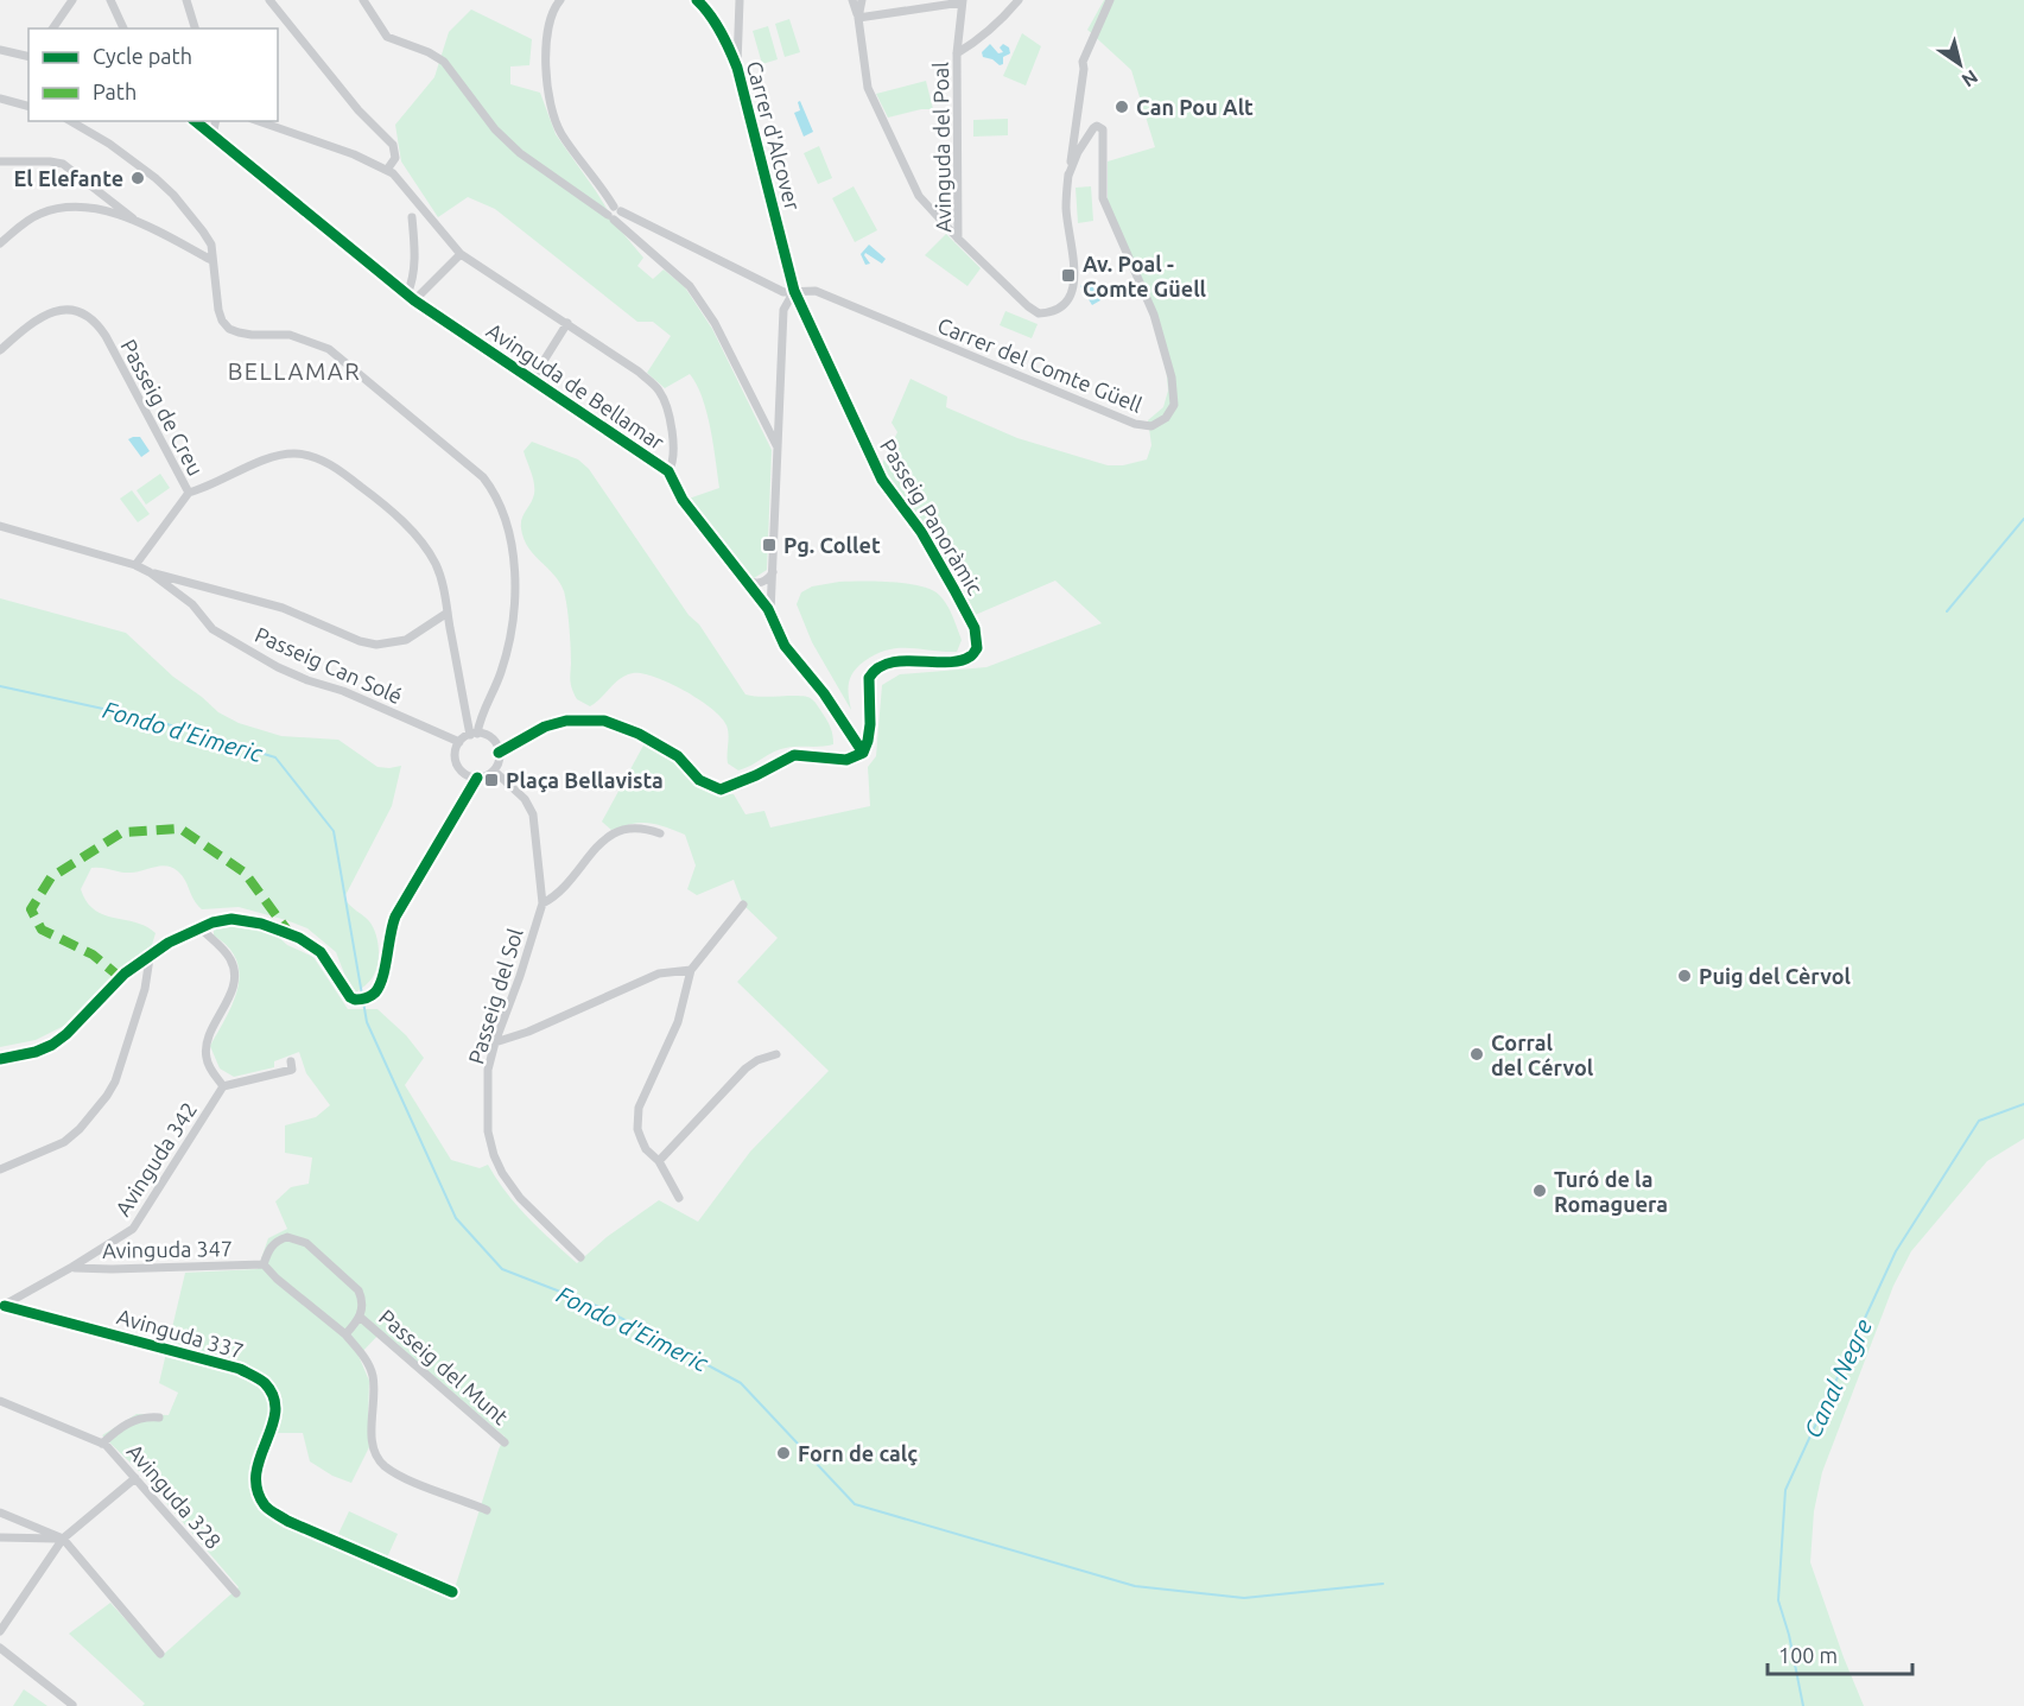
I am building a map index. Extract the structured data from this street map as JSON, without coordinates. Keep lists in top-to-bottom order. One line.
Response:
{"streets":{"street":["Carrer d'Alcover","Avinguda del Poal","Carrer del Comte Güell","Avinguda de Bellamar","Passeig de Creu","Passeig Panoràmic","Passeig Can Solé","Passeig del Sol","Avinguda 342","Avinguda 347","Avinguda 337","Passeig del Munt","Avinguda 328"]},"crossings":[["Carrer d'Alcover","Carrer del Comte Güell"],["Carrer d'Alcover","Passeig Panoràmic"],["Avinguda del Poal","Carrer del Comte Güell"],["Carrer del Comte Güell","Passeig Panoràmic"],["Avinguda de Bellamar","Passeig Panoràmic"],["Passeig de Creu","Passeig Can Solé"],["Passeig de Creu","Passeig del Sol"],["Passeig Can Solé","Passeig del Sol"],["Avinguda 342","Avinguda 347"],["Avinguda 342","Avinguda 337"]],"districts":["BELLAMAR"],"water":["Fondo d'Eimeric","Canal Negre"],"places":{"other":["Can Pou Alt","El Elefante","Puig del Cèrvol","Corral del Cérvol","Turó de la Romaguera","Forn de calç"],"transit":["Av. Poal - Comte Güell","Pg. Collet","Plaça Bellavista"]},"legend":["Cycle path","Path"],"scale_bar":"100 m","north":"bottom right"}
